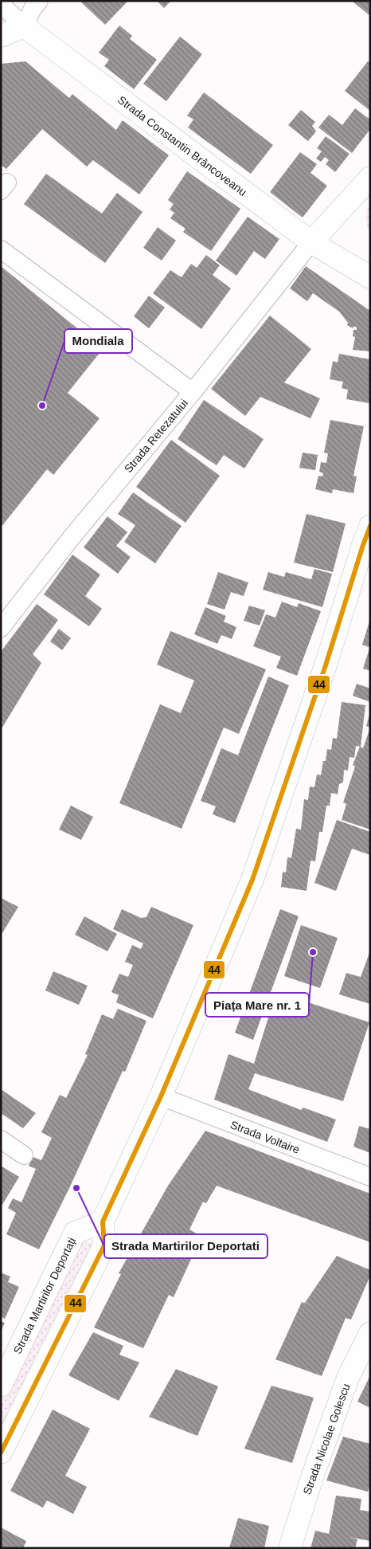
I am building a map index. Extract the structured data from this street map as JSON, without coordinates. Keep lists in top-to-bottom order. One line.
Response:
{"streets":{"main road":["Strada Constantin Brâncoveanu","Strada Martirilor Deportați","Strada Nicolae Golescu"],"street":["Strada Retezatului","Strada Voltaire"]},"crossings":[["Strada Constantin Brâncoveanu","Strada Retezatului"]],"places":["Mondiala","Piața Mare nr. 1","Strada Martirilor Deportati"],"lines":["transit line 44"]}
